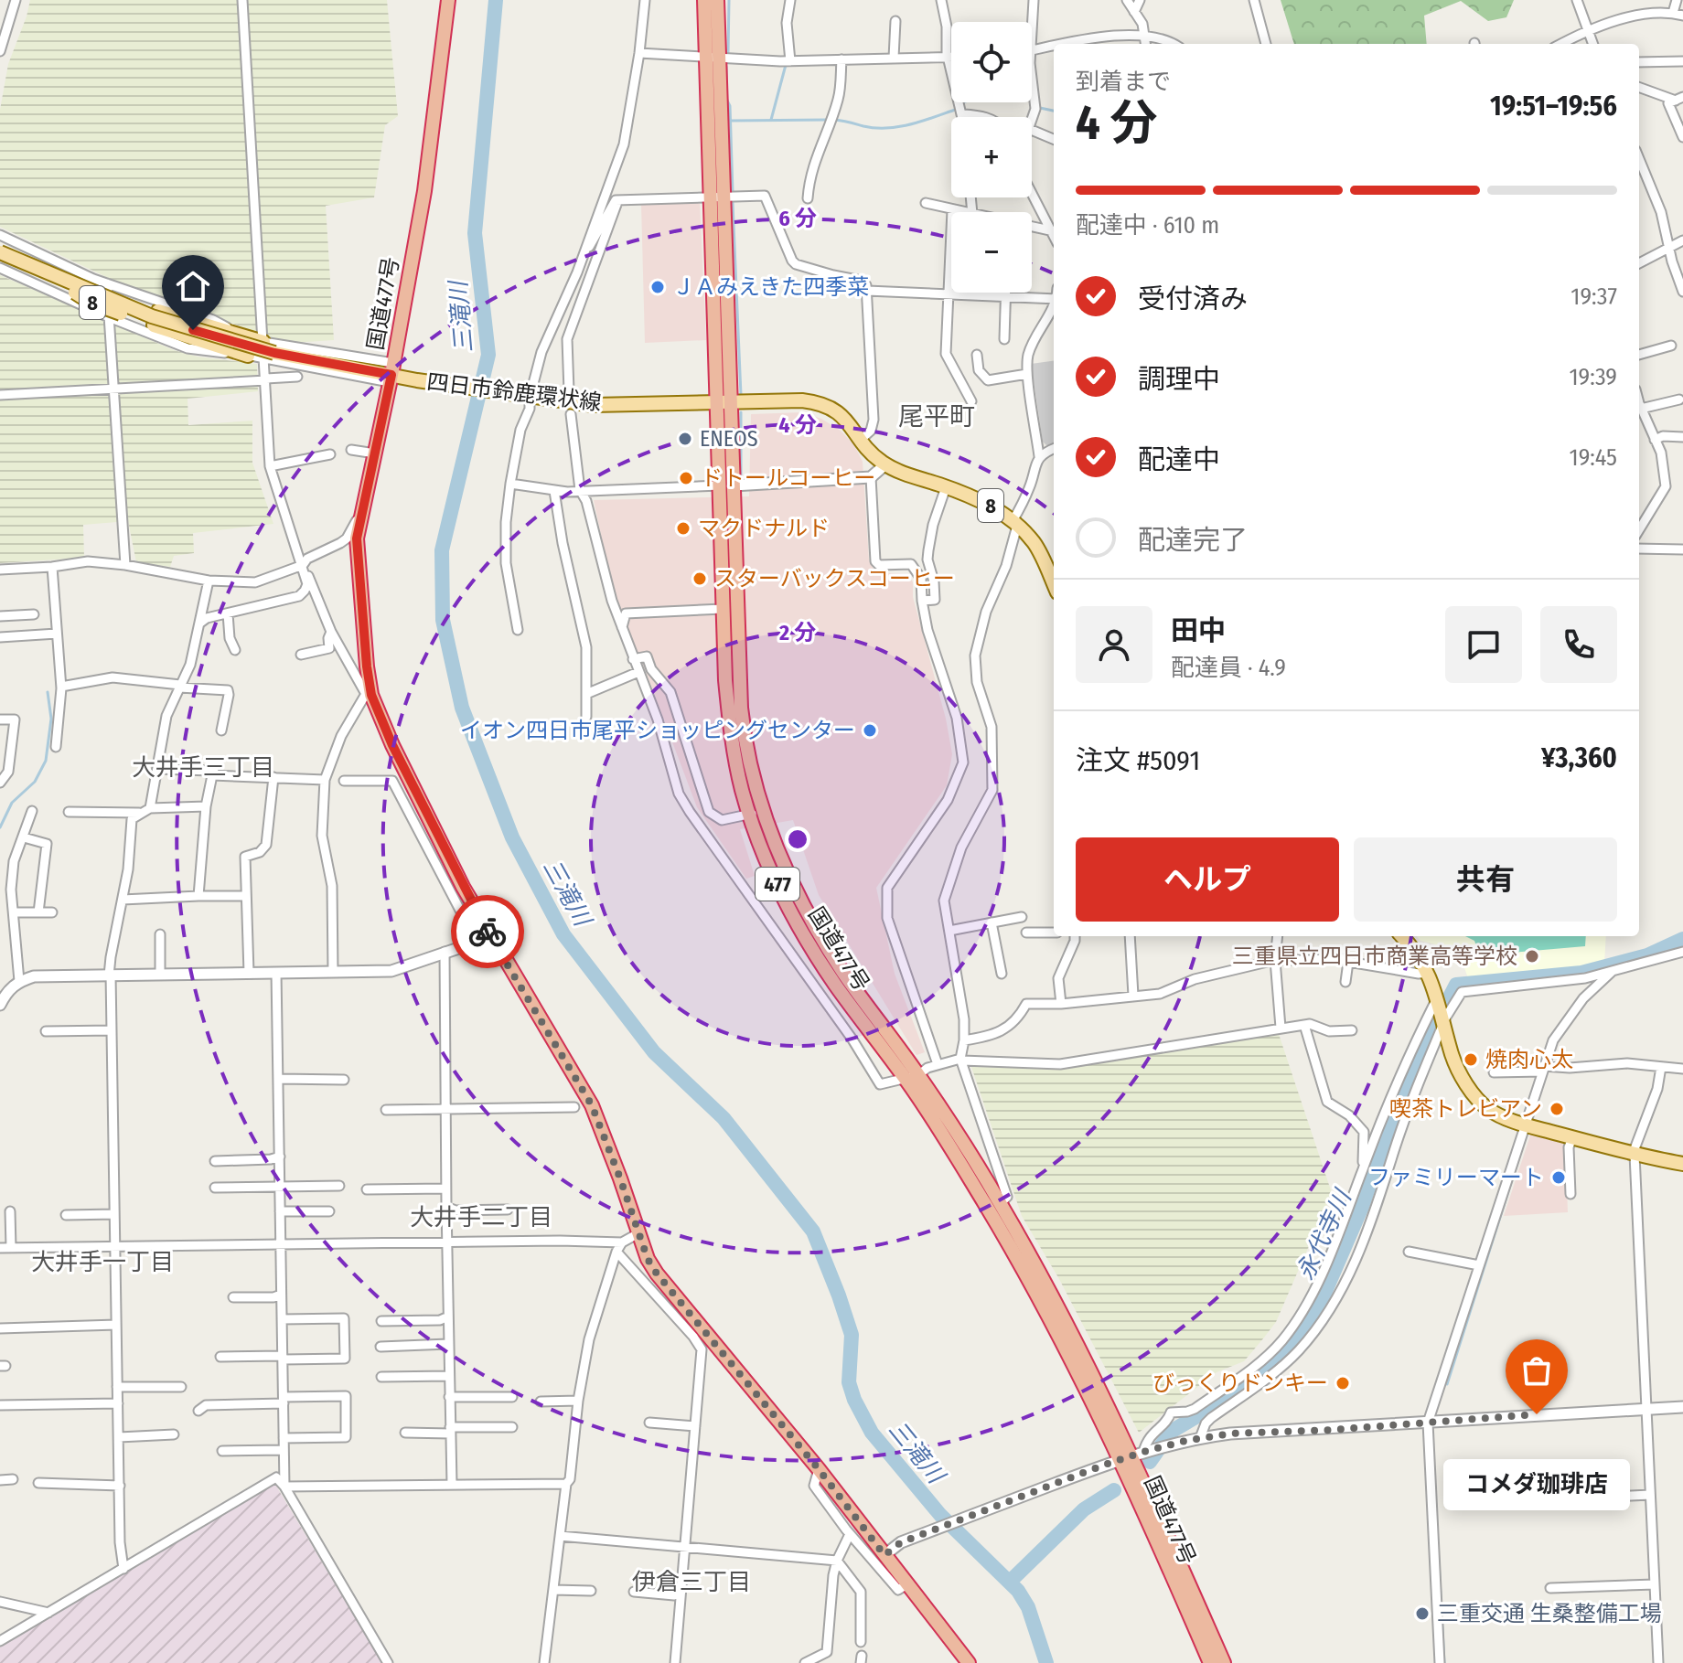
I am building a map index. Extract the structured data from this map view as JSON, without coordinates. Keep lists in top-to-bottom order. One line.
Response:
{"streets":{"highway":["国道477号","477"],"main road":["8","四日市鈴鹿環状線"]},"crossings":[["8","四日市鈴鹿環状線"],["国道477号","四日市鈴鹿環状線"]],"districts":["尾平町","大井手三丁目","大井手二丁目","大井手一丁目","伊倉三丁目"],"water":["三滝川","永代寺川"],"places":["ＪＡみえきた四季菜","ENEOS","ドトールコーヒー","マクドナルド","スターバックスコーヒー","イオン四日市尾平ショッピングセンター","三重県立四日市商業高等学校","焼肉心太","喫茶トレビアン","ファミリーマート","びっくりドンキー","コメダ珈琲店","三重交通 生桑整備工場"],"page":{"map_buttons":["+","−"],"heading":["4 分","到着まで","19:51–19:56"],"panel":["田中","配達員 · 4.9","注文 #5091","¥3,360"],"bar":"配達中 · 610 m","list":[["受付済み","19:37"],["調理中","19:39"],["配達中","19:45"],"配達完了"],"buttons":["ヘルプ","共有"],"bubble":"コメダ珈琲店"},"rings":["6 分","4 分","2 分"]}
